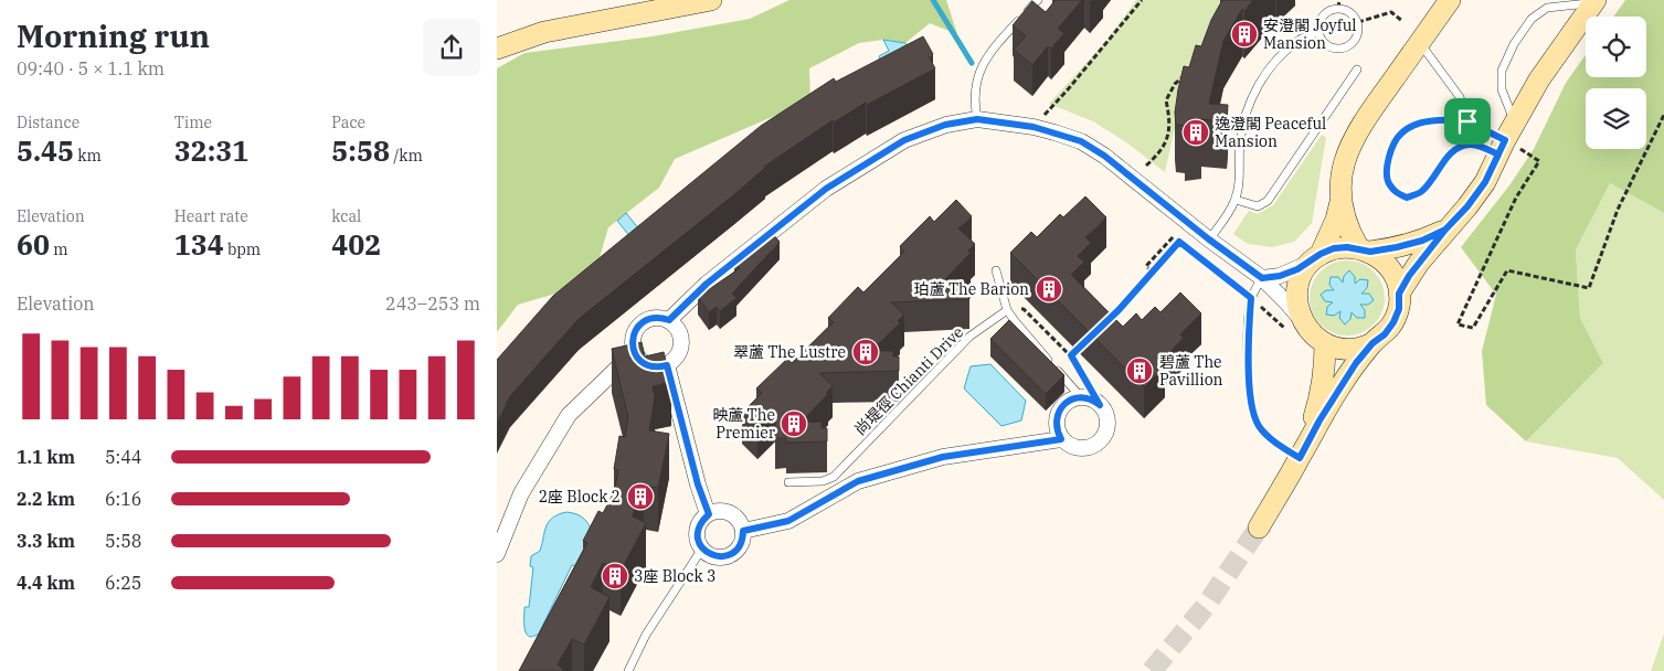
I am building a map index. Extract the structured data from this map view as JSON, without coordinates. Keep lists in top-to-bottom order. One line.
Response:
{"streets":{"lane":["尚堤徑 Chianti Drive"]},"places":{"building":["安澄閣 Joyful Mansion","逸澄閣 Peaceful Mansion","珀蘆 The Barion","翠蘆 The Lustre","碧蘆 The Pavillion","映蘆 The Premier","2座 Block 2","3座 Block 3"]},"page":{"heading":["Morning run","09:40 · 5 × 1.1 km"],"stats":[["Distance","5.45 km"],["Time","32:31"],["Pace","5:58 /km"],["Elevation","60 m"],["Heart rate","134 bpm"],["kcal","402"]],"chart":["Elevation","243–253 m"],"list":[{"name":"1.1 km","note":"5:44"},{"name":"2.2 km","note":"6:16"},{"name":"3.3 km","note":"5:58"},{"name":"4.4 km","note":"6:25"}]}}
